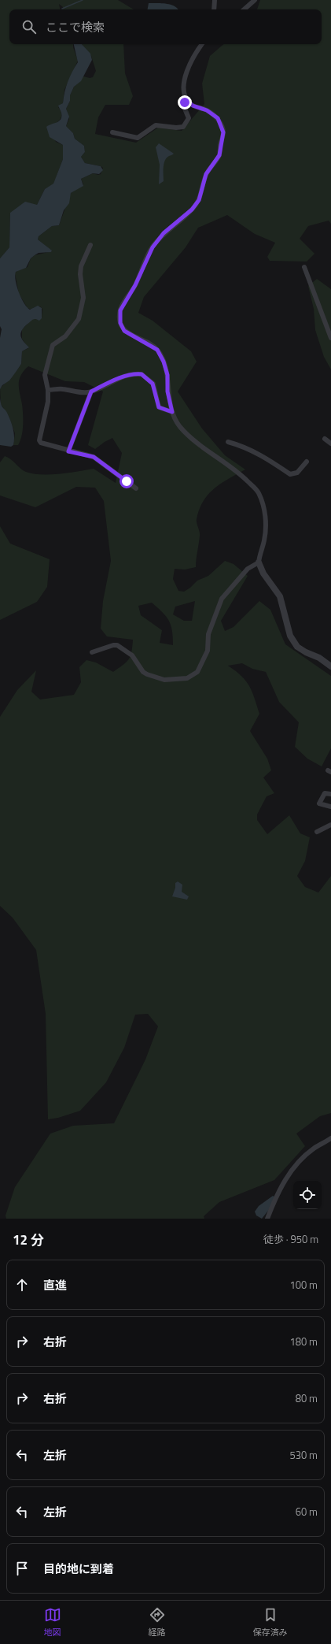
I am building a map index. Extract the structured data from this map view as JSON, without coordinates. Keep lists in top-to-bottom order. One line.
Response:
{"page":{"search":"ここで検索","heading":["12 分","徒歩 · 950 m"],"list":[["直進","100 m"],["右折","180 m"],["右折","80 m"],["左折","530 m"],["左折","60 m"],"目的地に到着"],"nav":["地図","経路","保存済み"]}}
